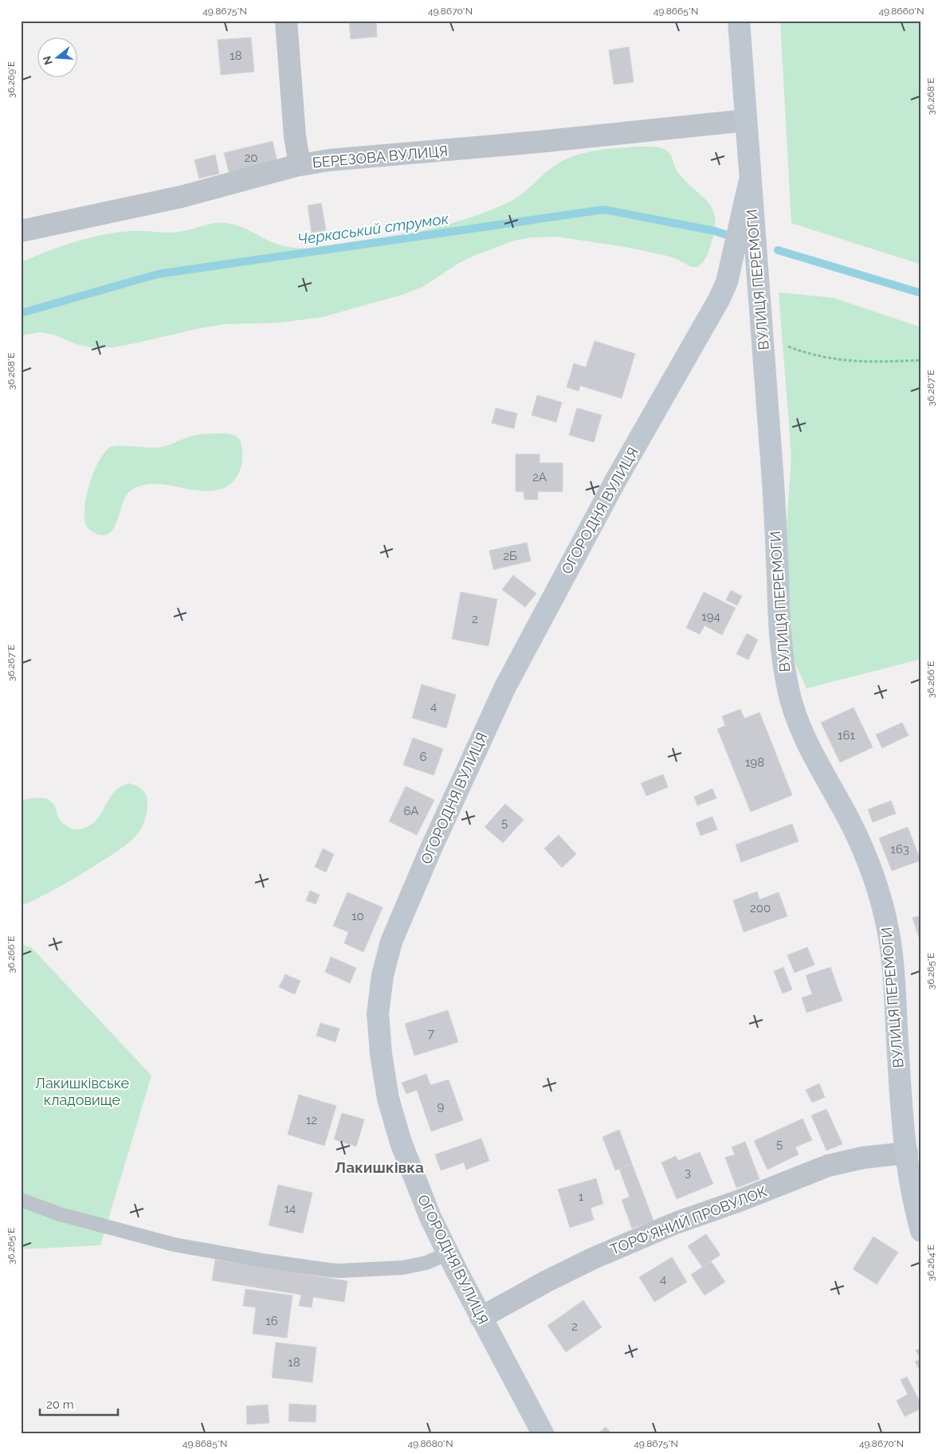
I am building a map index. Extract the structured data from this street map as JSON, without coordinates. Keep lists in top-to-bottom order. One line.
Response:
{"streets":{"street":["БЕРЕЗОВА ВУЛИЦЯ","ВУЛИЦЯ ПЕРЕМОГИ","ОГОРОДНЯ ВУЛИЦЯ","ТОРФ'ЯНИЙ ПРОВУЛОК"]},"crossings":[["БЕРЕЗОВА ВУЛИЦЯ","ВУЛИЦЯ ПЕРЕМОГИ"],["ВУЛИЦЯ ПЕРЕМОГИ","ОГОРОДНЯ ВУЛИЦЯ"],["ВУЛИЦЯ ПЕРЕМОГИ","ТОРФ'ЯНИЙ ПРОВУЛОК"],["ОГОРОДНЯ ВУЛИЦЯ","ТОРФ'ЯНИЙ ПРОВУЛОК"]],"districts":["Лакишківка"],"water":["Черкаський струмок"],"parks":["Лакишківське кладовище"],"house_numbers":["18","20","2А","2Б","194","2","4","161","6","198","6А","5","163","200","10","7","9","12","5","3","1","14","4","16","2","18"],"scale_bar":"20 m","north":"left","coordinates":["49.8675°N","49.8670°N","49.8665°N","49.8660°N","36.269°E","36.268°E","36.267°E","36.266°E","36.265°E","36.264°E","49.8685°N","49.8680°N"]}
